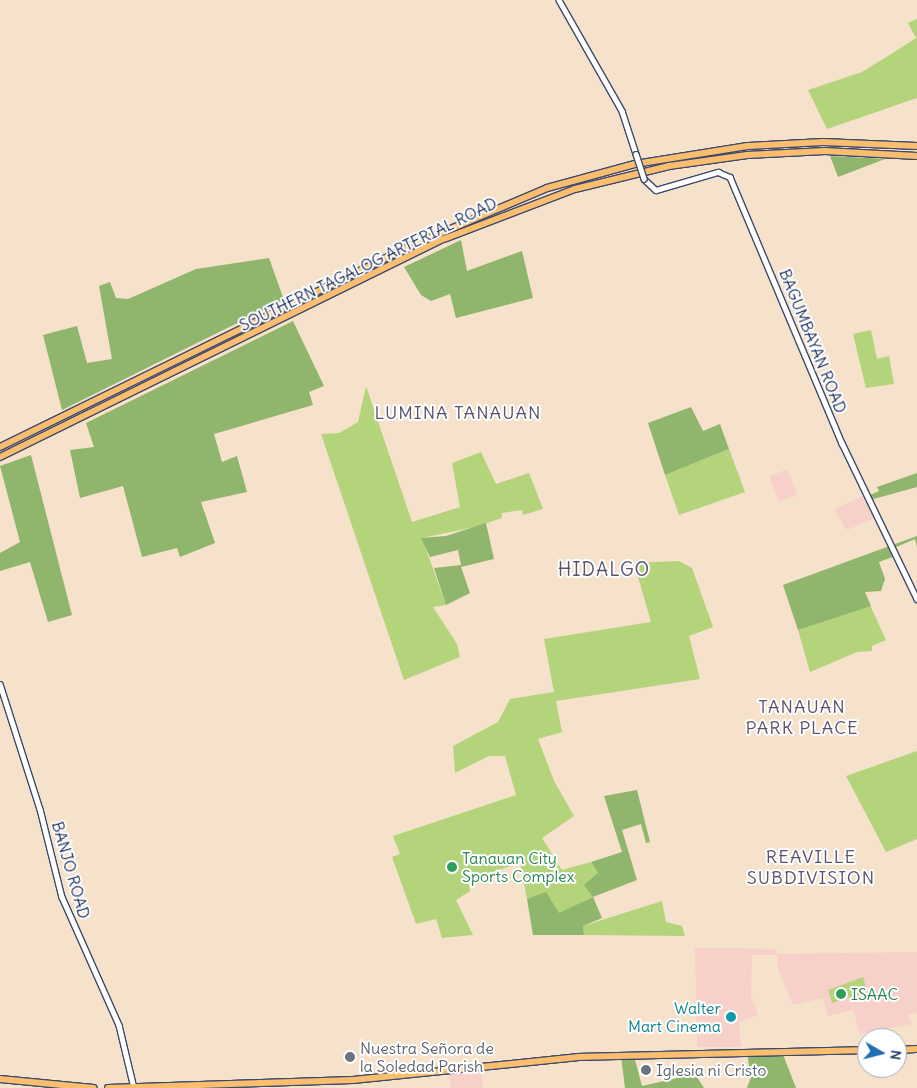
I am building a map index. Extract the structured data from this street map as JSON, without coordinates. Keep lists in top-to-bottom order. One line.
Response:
{"streets":{"highway":["SOUTHERN TAGALOG ARTERIAL ROAD"],"street":["BAGUMBAYAN ROAD","BANJO ROAD"]},"districts":["LUMINA TANAUAN","HIDALGO","TANAUAN PARK PLACE","REAVILLE SUBDIVISION"],"places":["Tanauan City Sports Complex","ISAAC","Walter Mart Cinema","Nuestra Señora de la Soledad Parish","Iglesia ni Cristo"],"north":"right"}
